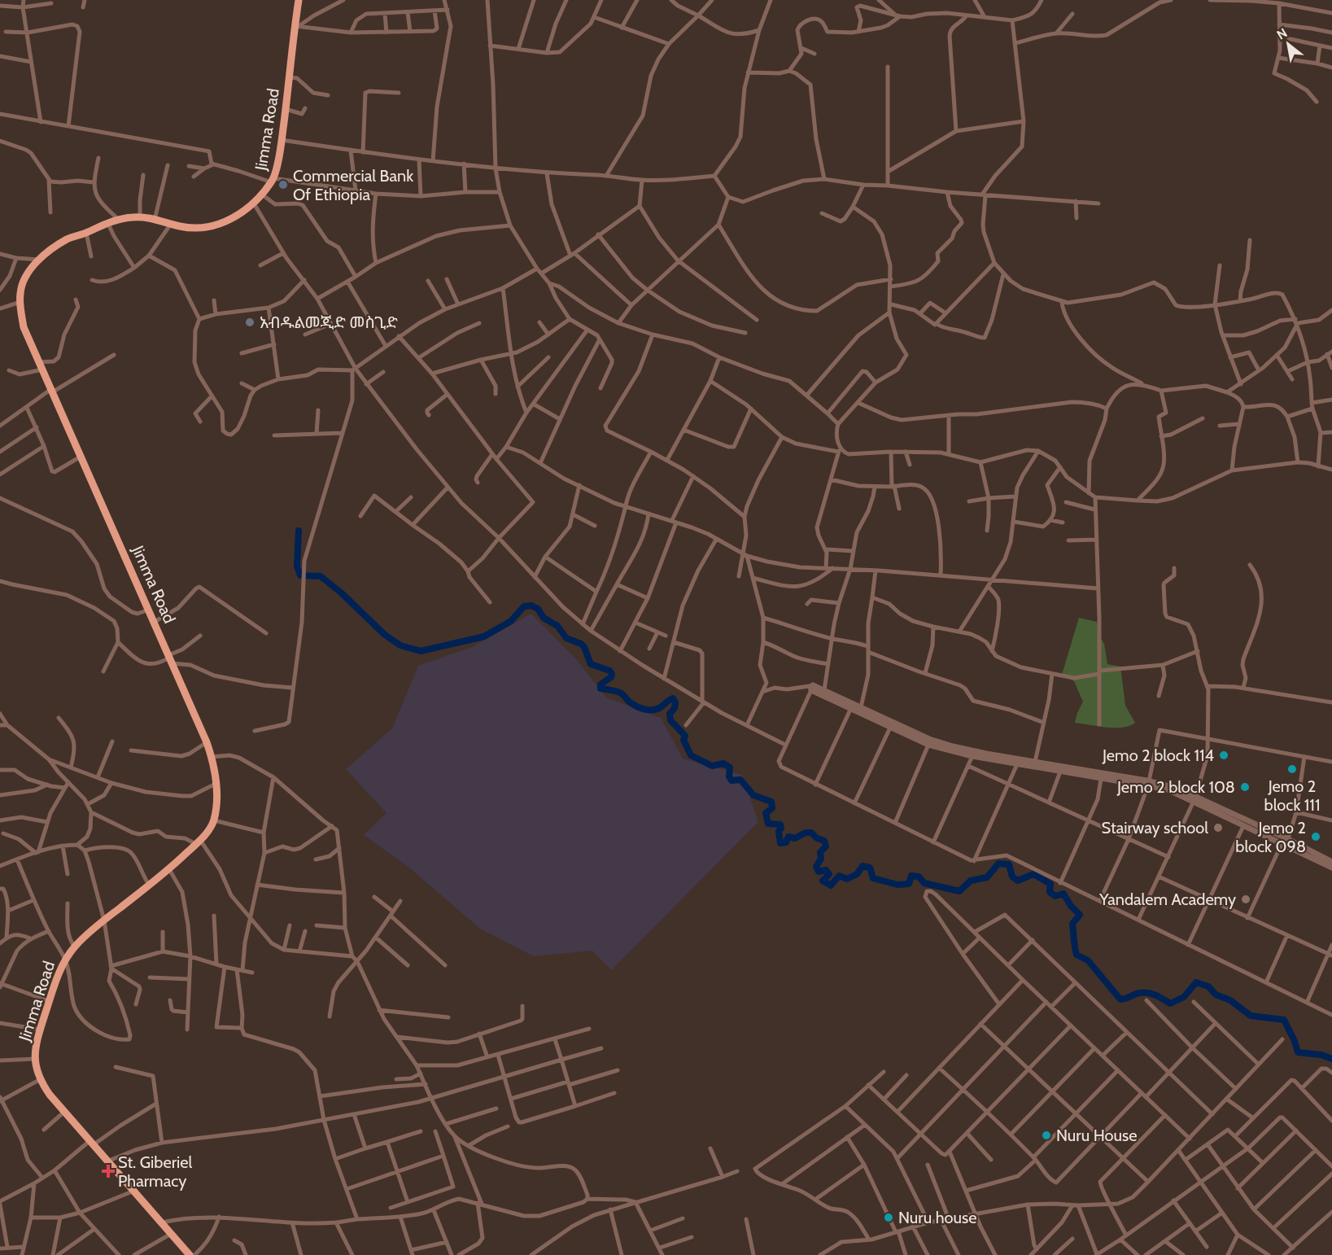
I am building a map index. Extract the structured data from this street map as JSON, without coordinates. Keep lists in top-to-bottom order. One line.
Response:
{"streets":{"highway":["Jimma Road"]},"places":{"other":["Commercial Bank Of Ethiopia","አብዱልመጂድ መስጊድ","Jemo 2 block 114","Jemo 2 block 111","Jemo 2 block 108","Stairway school","Jemo 2 block 098","Yandalem Academy","Nuru House","Nuru house"],"health":["St. Giberiel Pharmacy"]},"north":"top left"}
